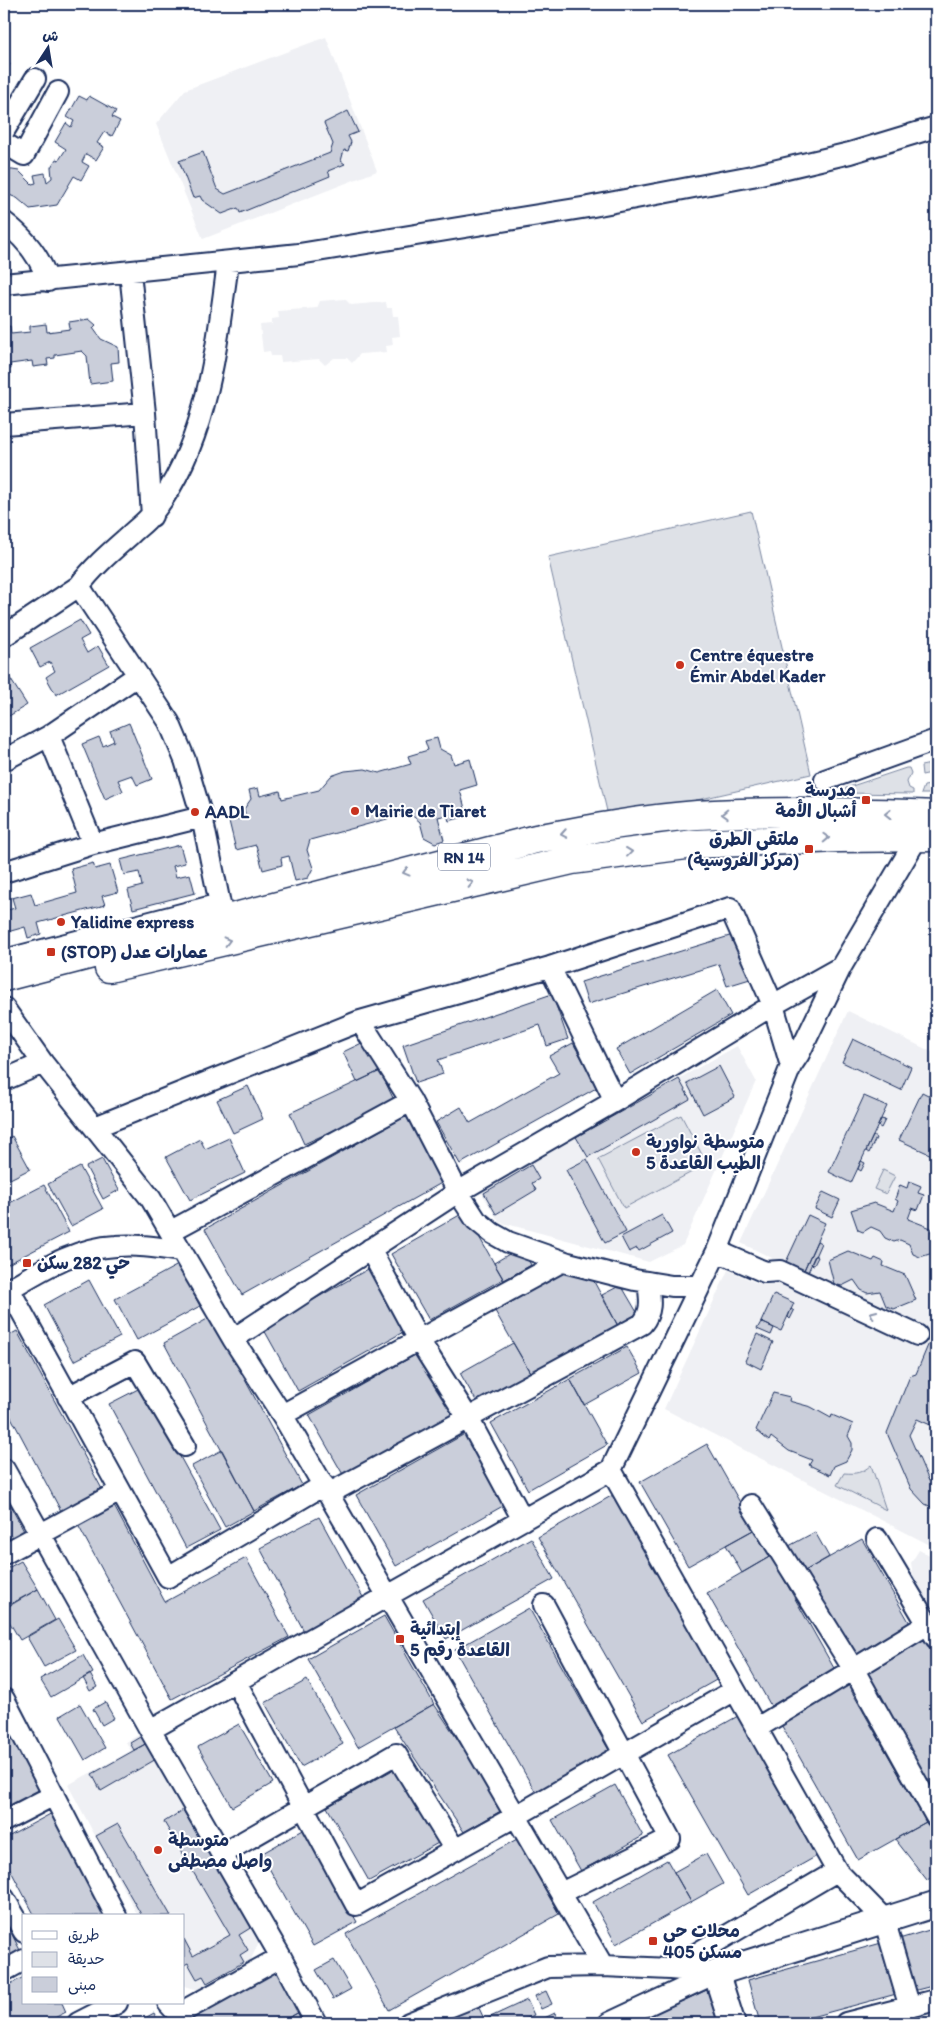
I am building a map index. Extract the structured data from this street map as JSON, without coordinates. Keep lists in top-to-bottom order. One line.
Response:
{"streets":{"highway":["RN 14"]},"places":{"other":["Centre équestre Émir Abdel Kader","Mairie de Tiaret","AADL","Yalidine express","متوسطة نواورية الطيب القاعدة 5","متوسطة واصل مصطفى"],"transit":["مدرسة أشبال الأمة","ملتقى الطرق (مركز الفروسية)","(STOP) عمارات عدل","حي 282 سكن","إبتدائية القاعدة رقم 5","محلات حي 405 مسكن"]},"legend":["طريق","حديقة","مبنى"],"north":"top"}
